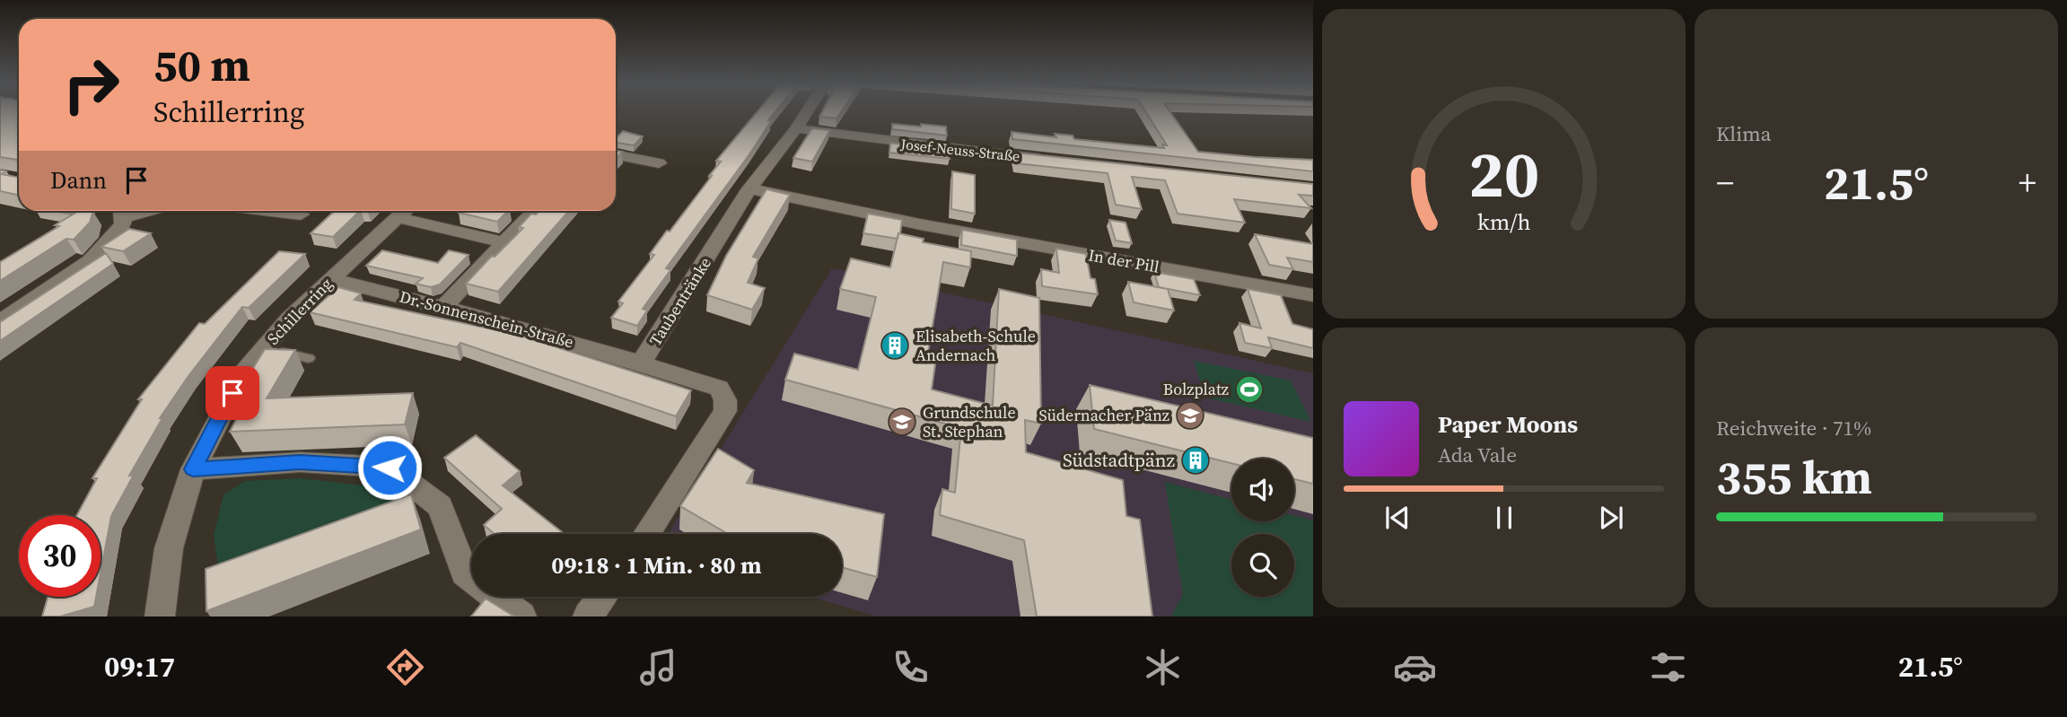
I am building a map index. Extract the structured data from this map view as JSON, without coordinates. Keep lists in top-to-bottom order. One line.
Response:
{"streets":{"street":["Josef-Neuss-Straße","In der Pill","Taubentränke","Schillerring","Dr.-Sonnenschein-Straße"]},"crossings":[["Josef-Neuss-Straße","Taubentränke"],["In der Pill","Taubentränke"],["Taubentränke","Dr.-Sonnenschein-Straße"],["Schillerring","Dr.-Sonnenschein-Straße"]],"places":{"building":["Elisabeth-Schule Andernach","Südstadtpänz"],"sports":["Bolzplatz"],"school or university":["Südernacher Pänz","Grundschule St. Stephan"]},"page":{"tile":["Klima",["Reichweite · 71%","355 km"]],"turn":["50 m","Schillerring"],"then":"Dann","heat":["−","21.5°","+"],"song":["Paper Moons","Ada Vale"],"limit":"30","trip":"09:18 · 1 Min. · 80 m","tabs":["09:17","21.5°"],"gauge":["20","km/h"]}}
